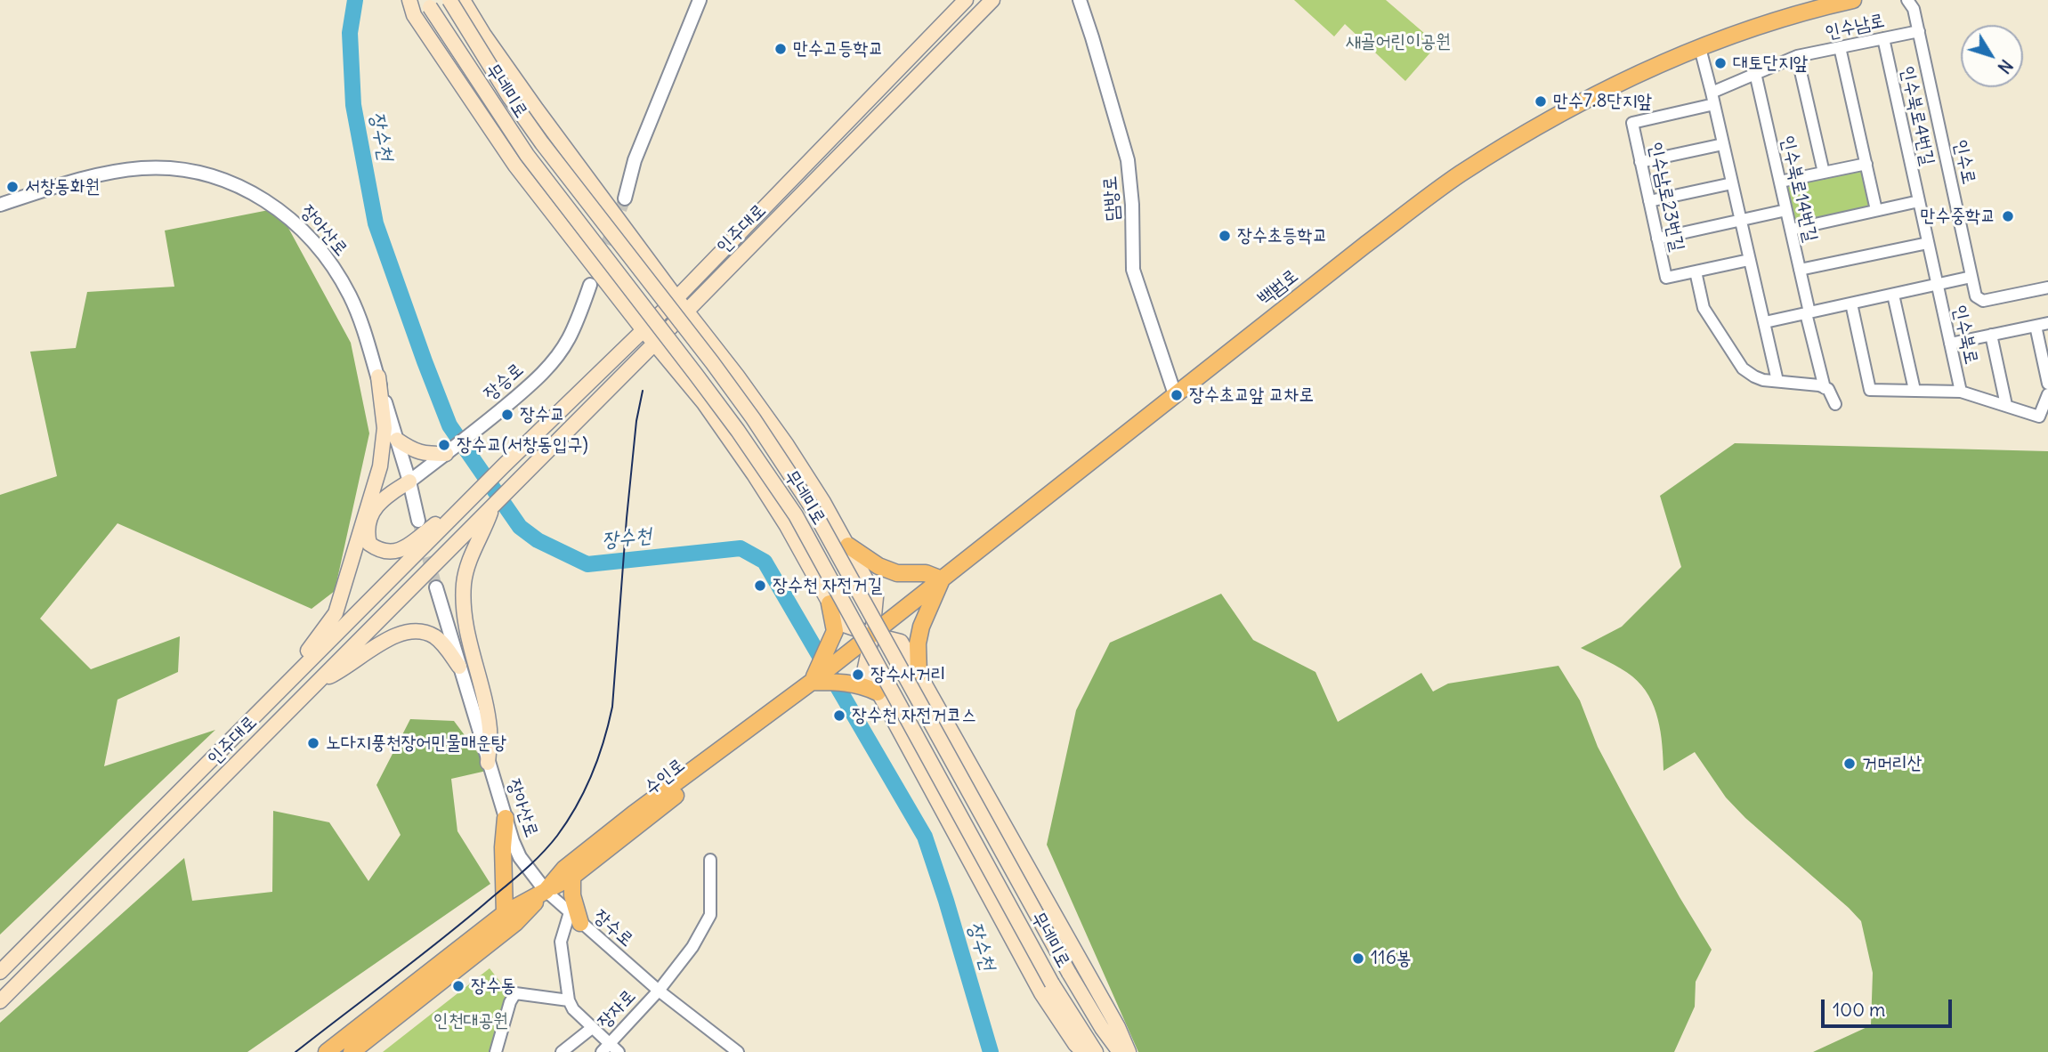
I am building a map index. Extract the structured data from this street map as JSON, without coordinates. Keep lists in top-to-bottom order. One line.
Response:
{"streets":{"main road":["무네미로","인주대로","백범로","수인로"],"street":["인수남로","인수북로4번길","인수로","인수북로14번길","인수남로23번길","담방로","장아산로","인수북로","장승로","장수로","장자로"]},"crossings":[["인수남로","인수북로4번길"],["인수남로","인수로"],["인수남로","인수북로14번길"],["인수북로4번길","인수북로"],["인수로","인수북로"],["인수북로14번길","인수북로"],["담방로","백범로"],["장아산로","장승로"],["장아산로","수인로"],["장아산로","장수로"],["백범로","수인로"],["수인로","장수로"],["장수로","장자로"]],"water":["장수천"],"parks":["새골어린이공원","인천대공원"],"places":["만수고등학교","대토단지앞","만수7.8단지앞","서창동화원","만수중학교","장수초등학교","장수초교앞 교차로","장수교","장수교(서창동입구)","장수천 자전거길","장수사거리","장수천 자전거코스","노다지풍천장어민물매운탕","거머리산","116봉","장수동"],"scale_bar":"100 m","north":"bottom right"}
